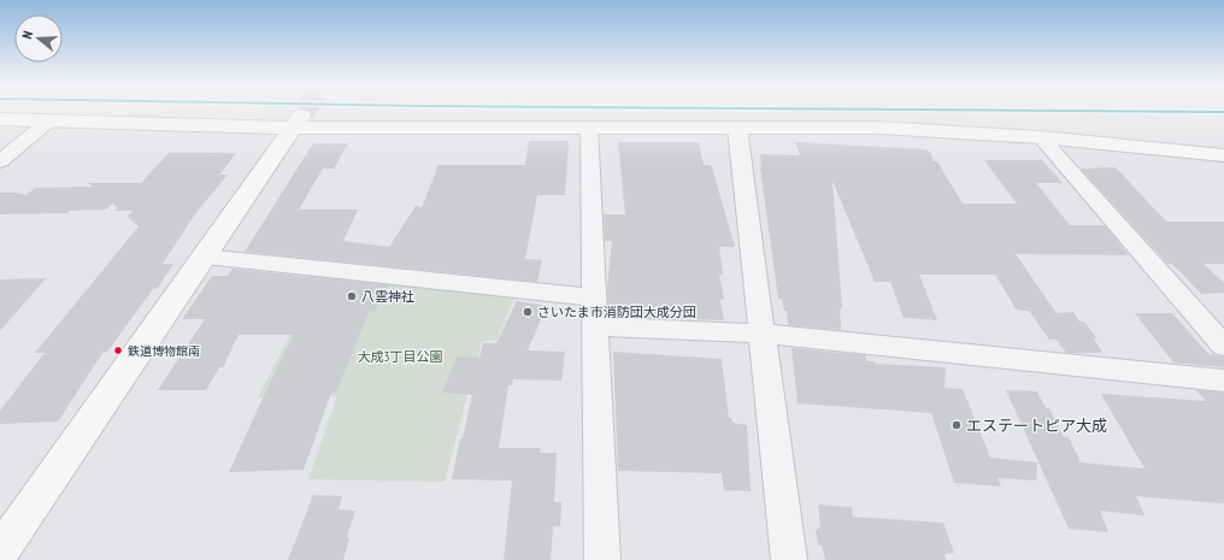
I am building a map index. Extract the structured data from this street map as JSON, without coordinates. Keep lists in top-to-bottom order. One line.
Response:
{"parks":["大成3丁目公園"],"places":["八雲神社","さいたま市消防団大成分団","鉄道博物館南","エステートピア大成"],"north":"left"}
